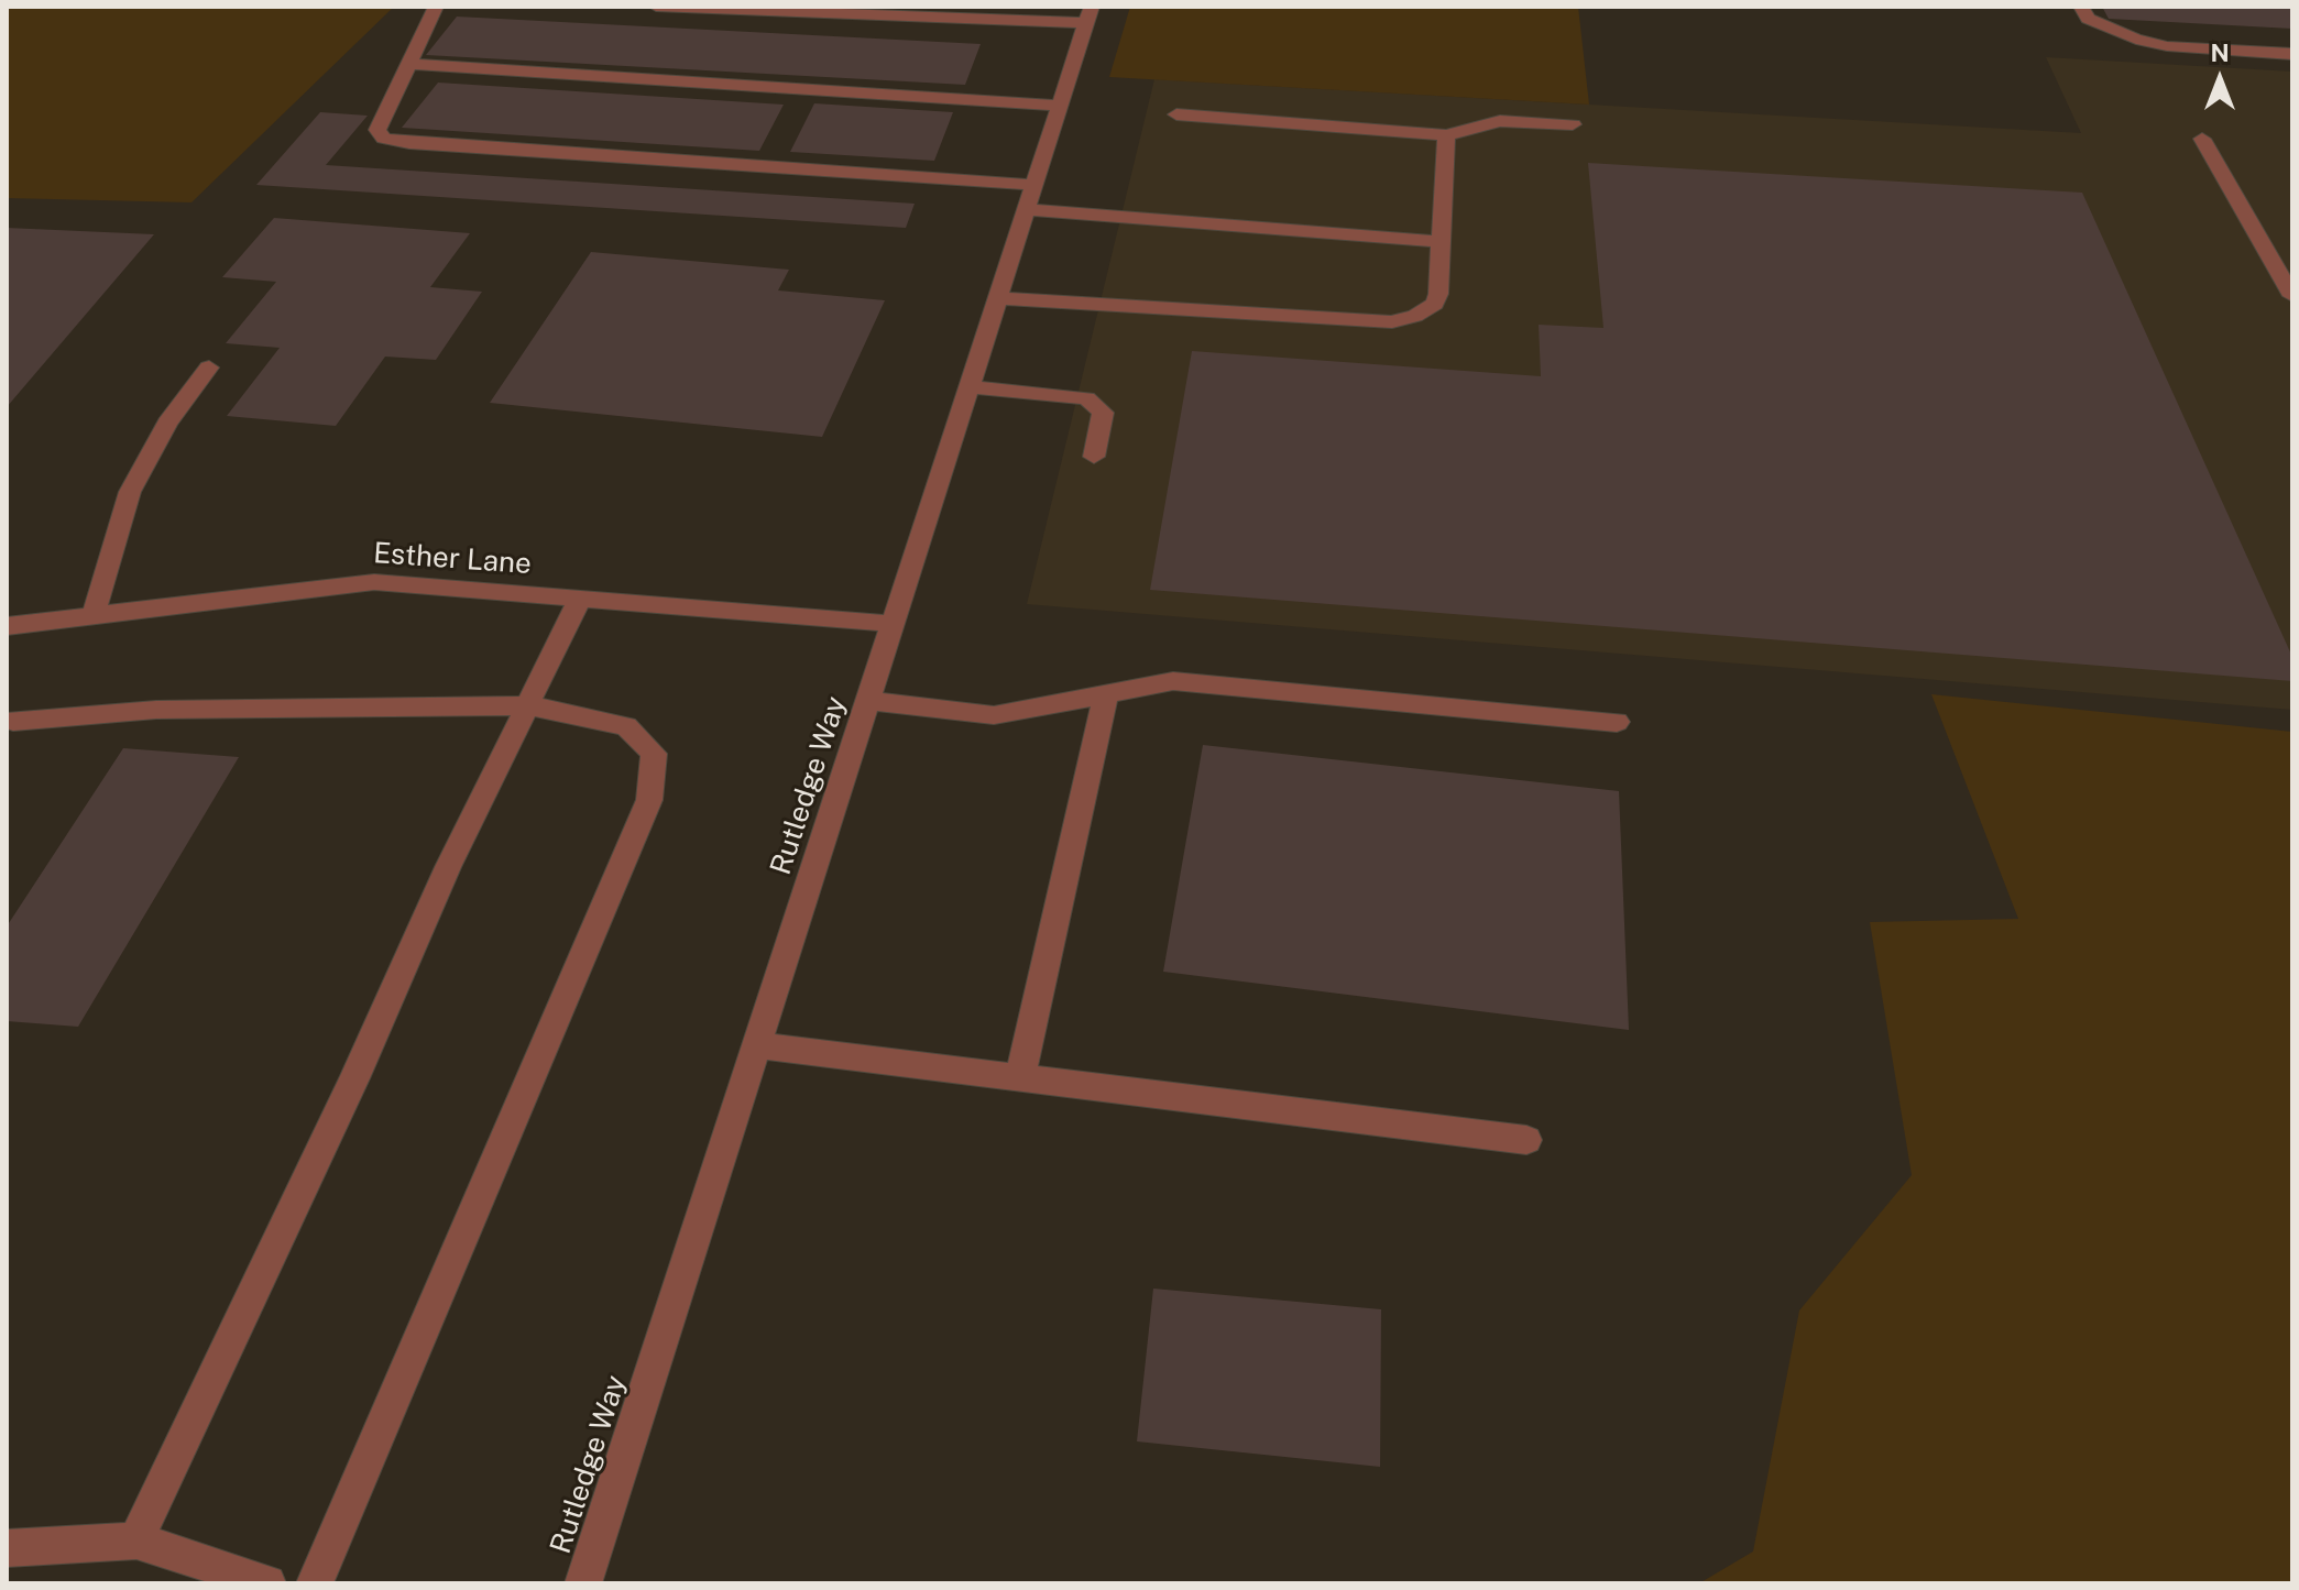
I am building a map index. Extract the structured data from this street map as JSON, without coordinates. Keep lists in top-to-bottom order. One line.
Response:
{"streets":{"street":["Esther Lane","Rutledge Way"]},"crossings":[["Esther Lane","Rutledge Way"]],"north":"top"}
